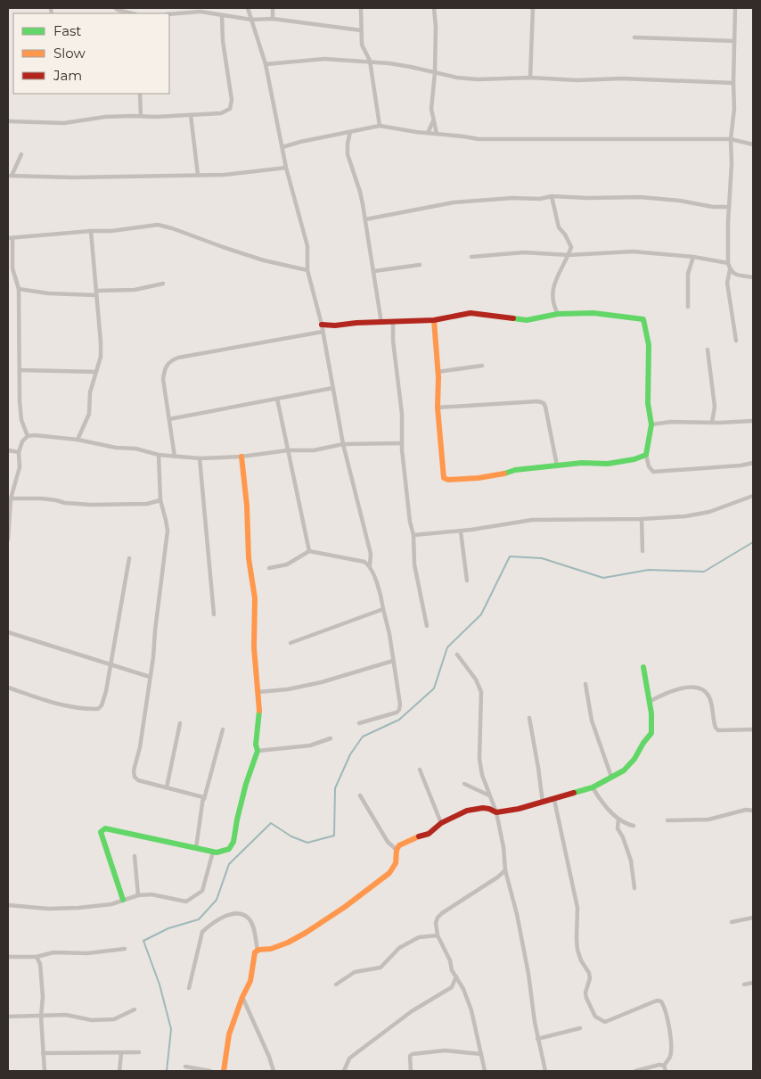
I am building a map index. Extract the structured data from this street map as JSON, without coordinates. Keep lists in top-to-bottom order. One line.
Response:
{"legend":["Fast","Slow","Jam"]}
